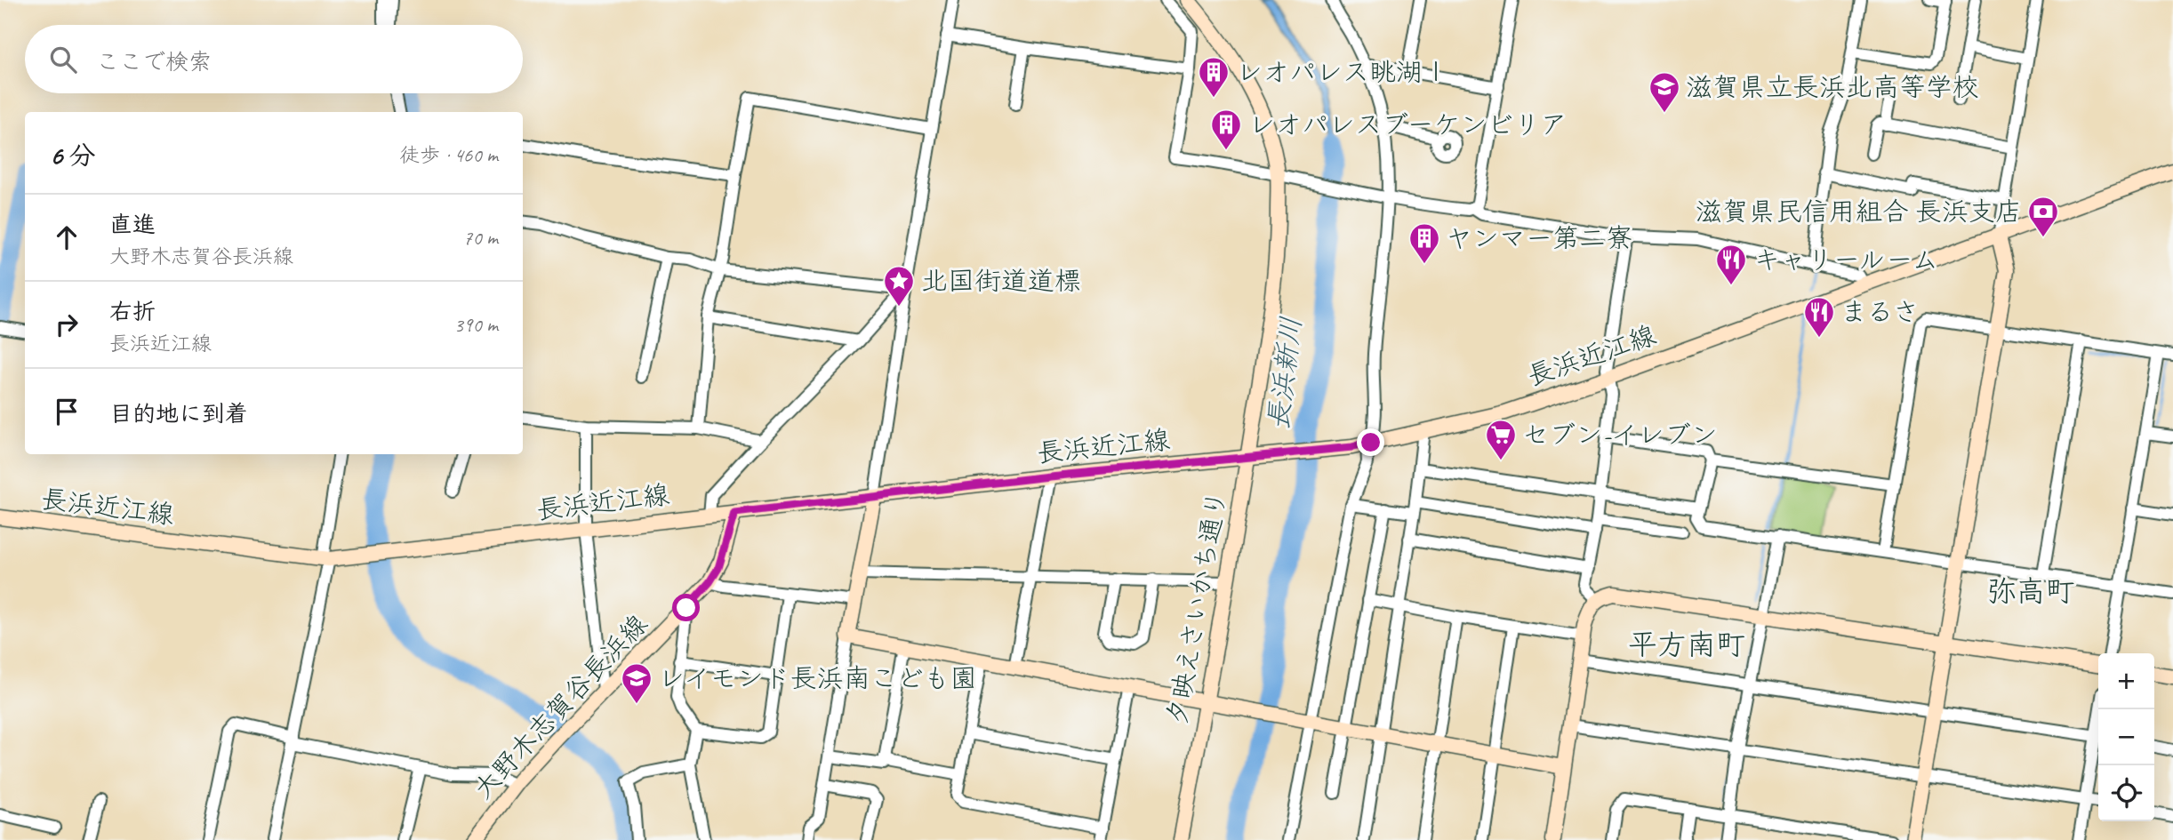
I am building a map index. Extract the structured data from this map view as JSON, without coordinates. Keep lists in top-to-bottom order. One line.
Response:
{"streets":{"street":["長浜近江線","夕映えさいかち通り","大野木志賀谷長浜線"]},"crossings":[["長浜近江線","夕映えさいかち通り"],["長浜近江線","大野木志賀谷長浜線"]],"districts":["弥高町","平方南町"],"water":["長浜新川"],"places":{"building":["レオパレス眺湖Ⅰ","レオパレスブーケンビリア","ヤンマー第二寮"],"school or university":["滋賀県立長浜北高等学校","レイモンド長浜南こども園"],"bank":["滋賀県民信用組合 長浜支店"],"restaurant":["キャリールーム","まるさ"],"place":["北国街道道標"],"supermarket":["セブン-イレブン"]},"page":{"search":"ここで検索","heading":["6 分","徒歩 · 460 m"],"list":[["直進","大野木志賀谷長浜線","70 m"],["右折","長浜近江線","390 m"],"目的地に到着"],"map_buttons":["+","−"]}}
